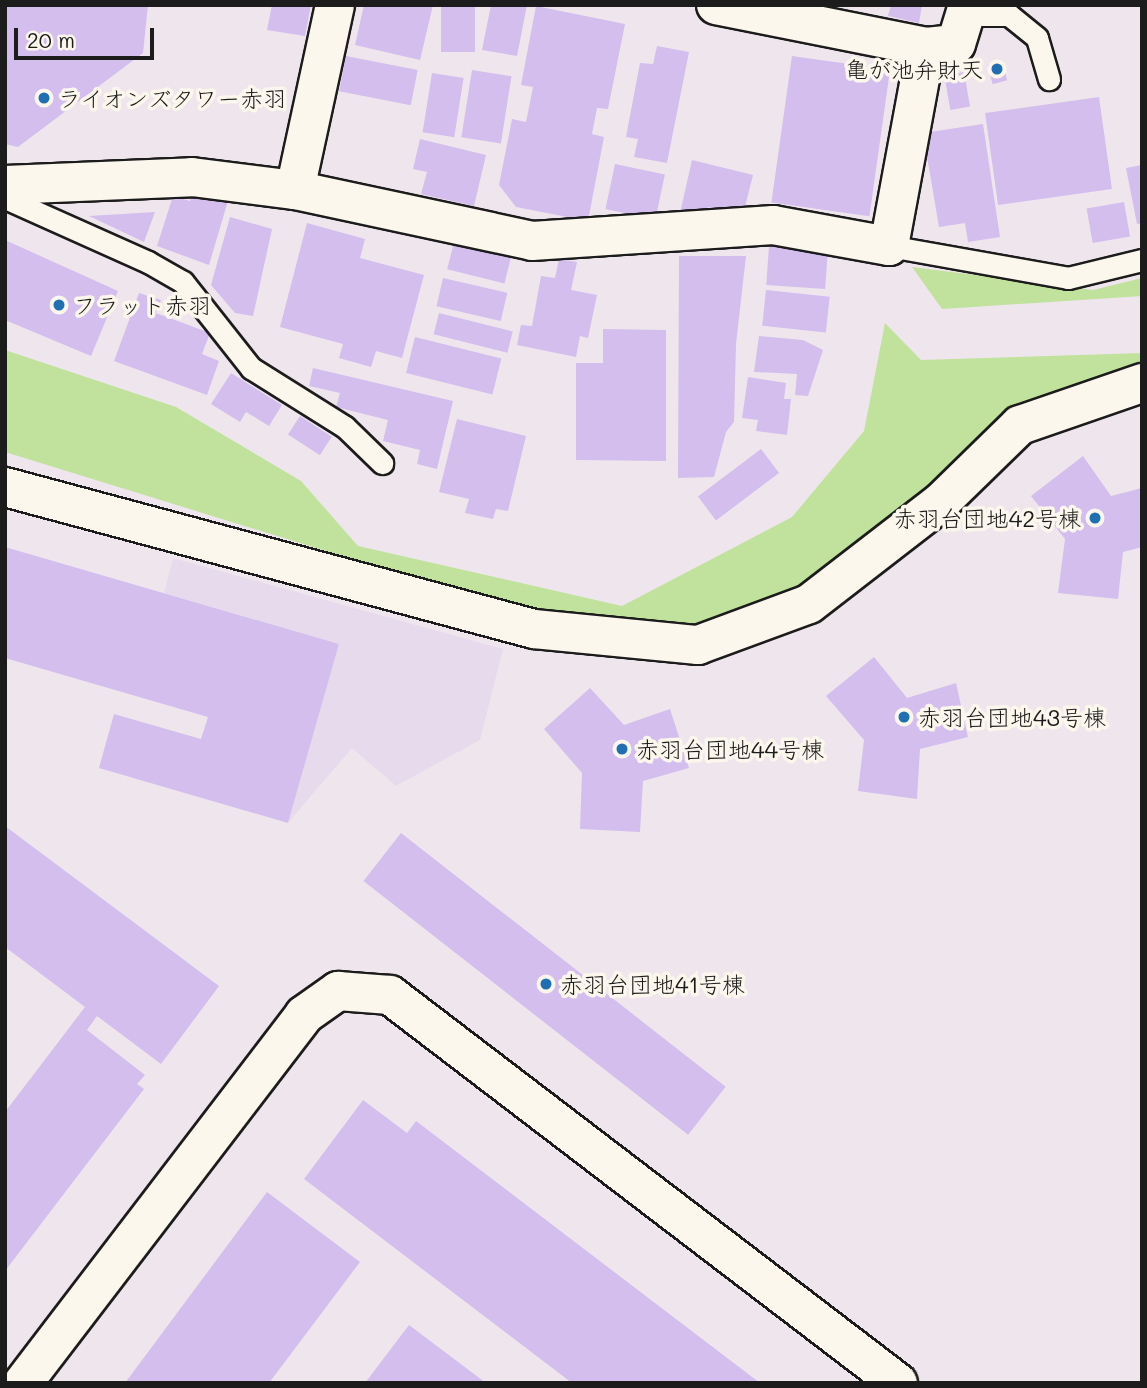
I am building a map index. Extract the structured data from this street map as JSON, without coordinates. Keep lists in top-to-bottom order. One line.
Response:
{"places":["亀が池弁財天","ライオンズタワー赤羽","フラット赤羽","赤羽台団地42号棟","赤羽台団地43号棟","赤羽台団地44号棟","赤羽台団地41号棟"],"scale_bar":"20 m"}
